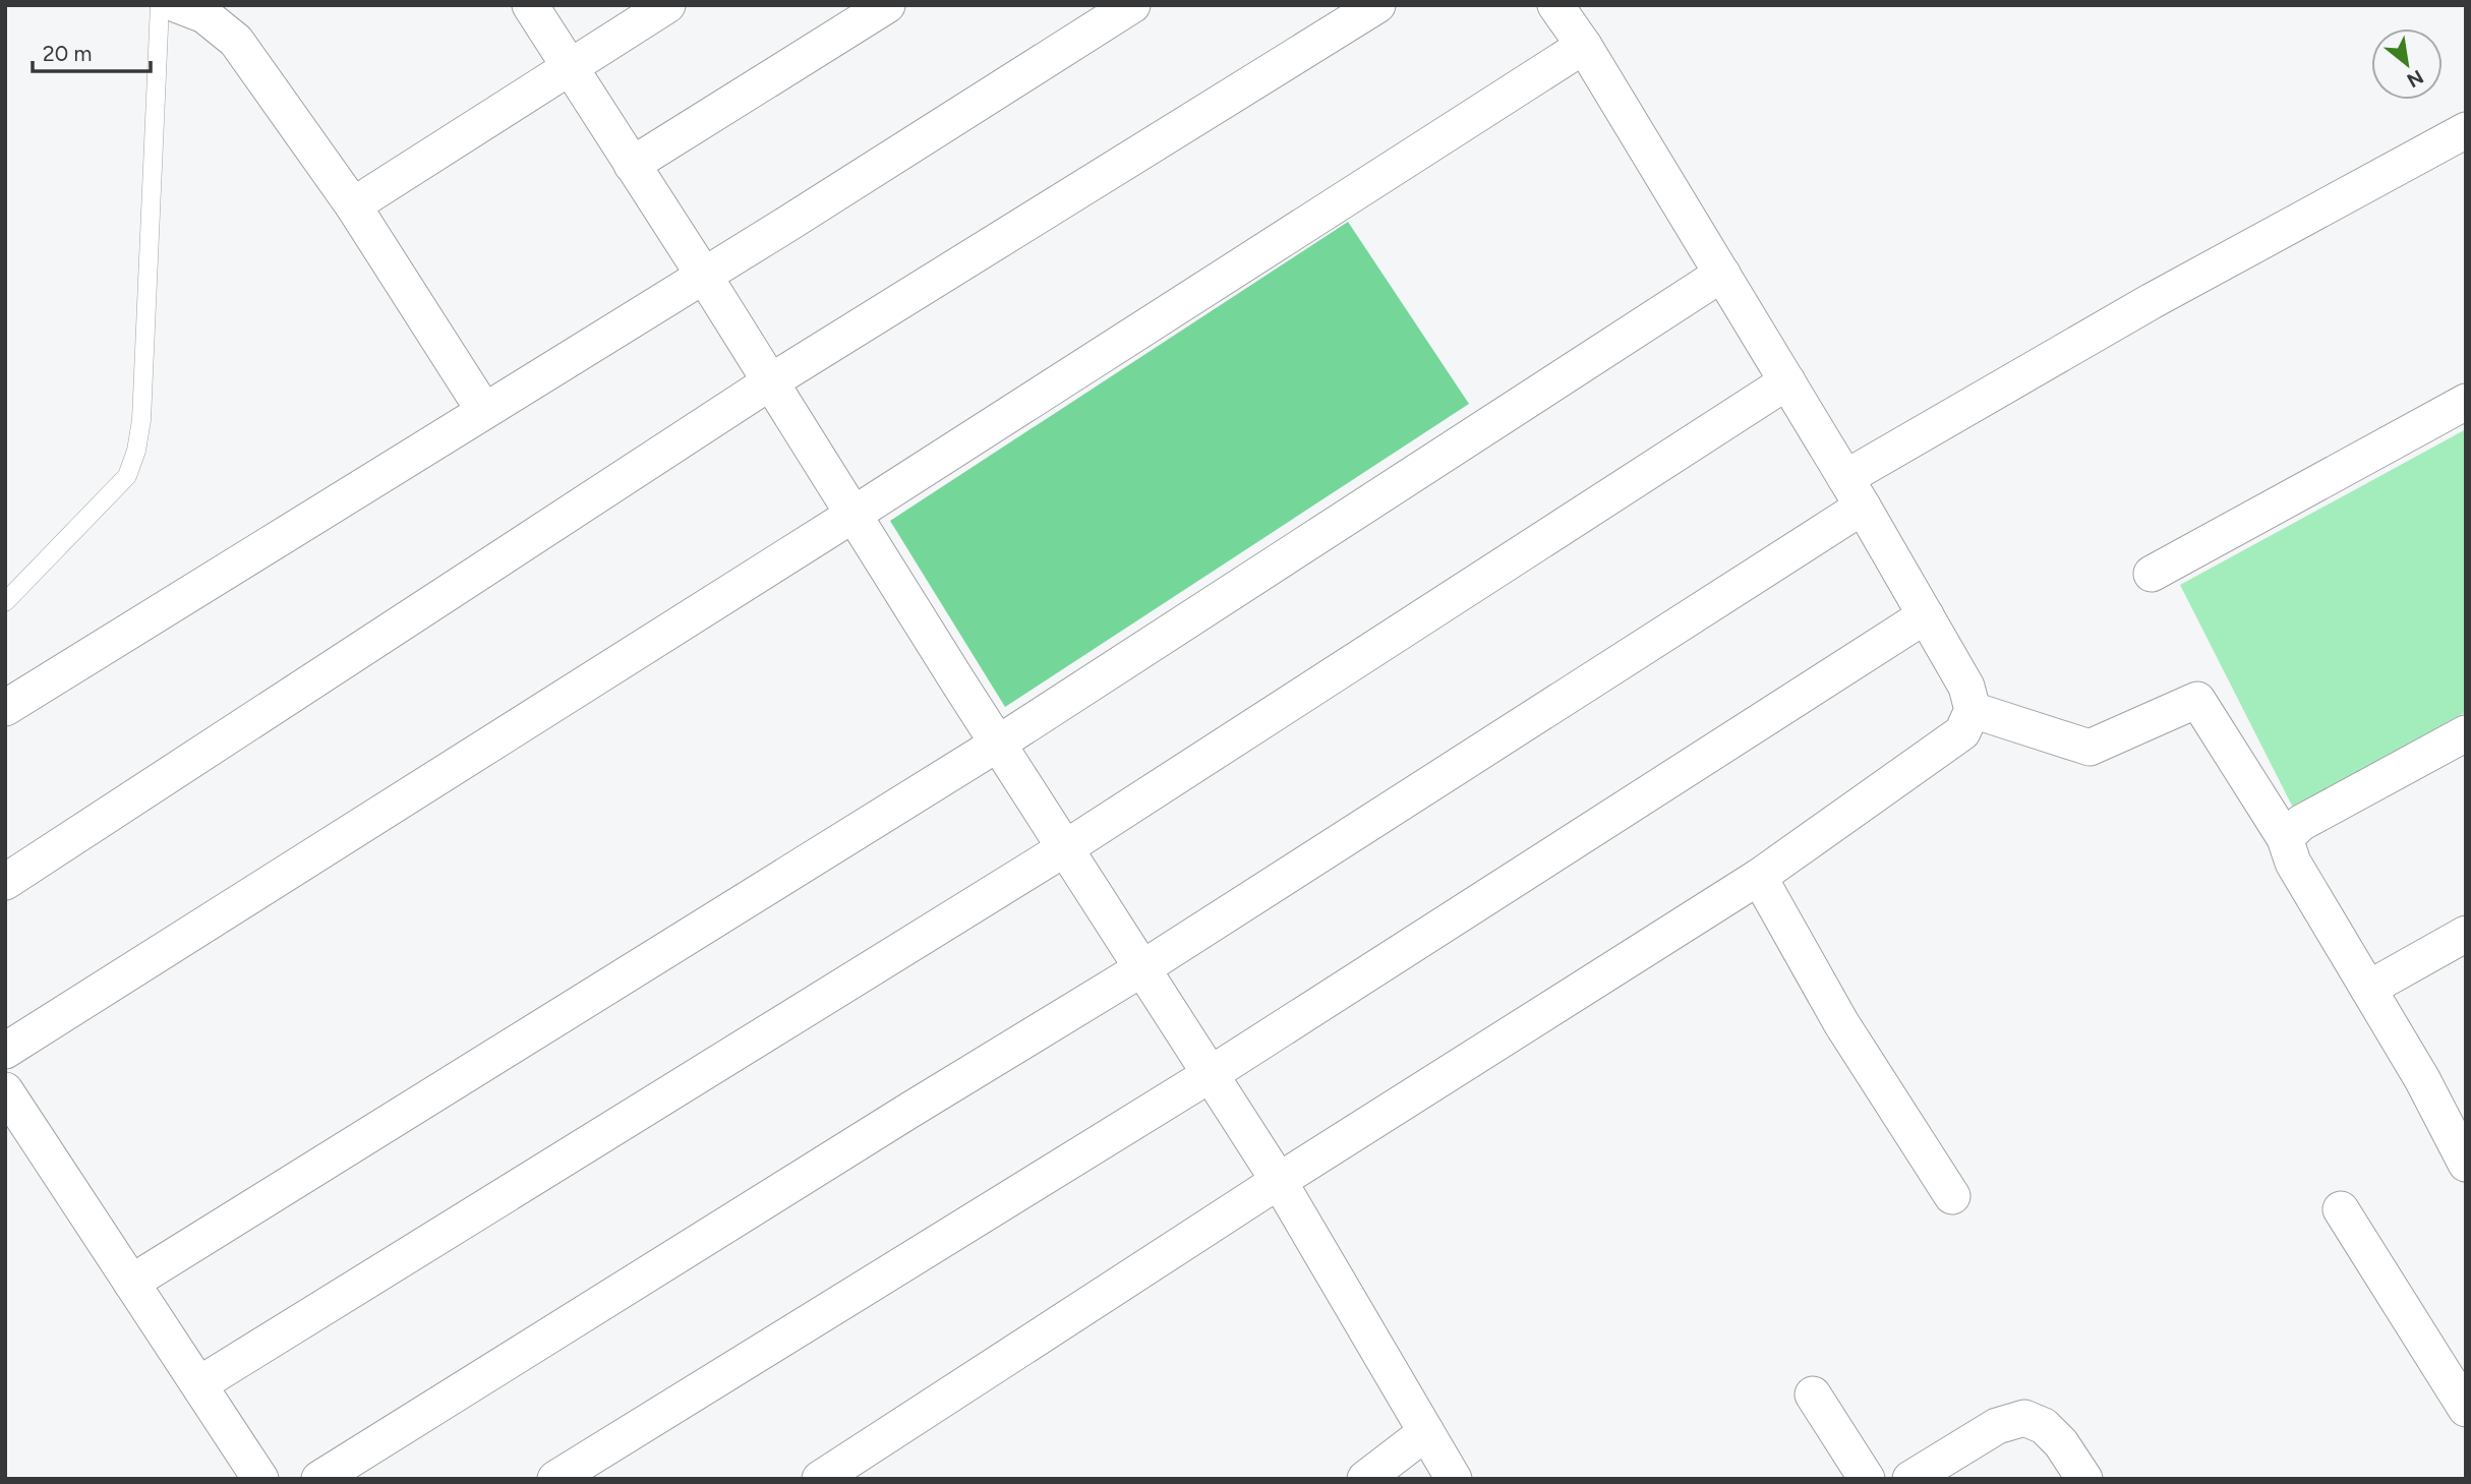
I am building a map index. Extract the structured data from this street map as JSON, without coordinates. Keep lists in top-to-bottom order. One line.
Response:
{"scale_bar":"20 m","north":"bottom right"}
